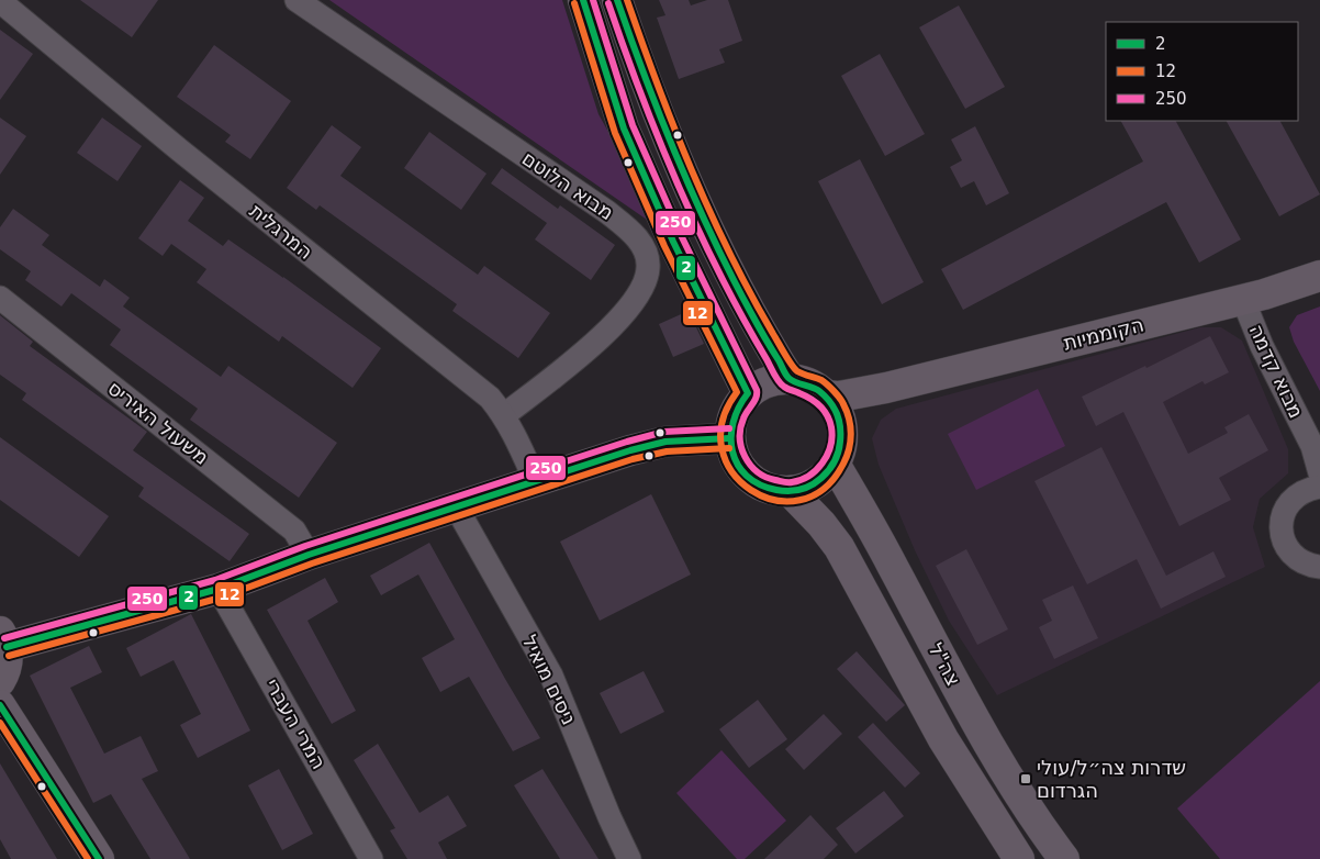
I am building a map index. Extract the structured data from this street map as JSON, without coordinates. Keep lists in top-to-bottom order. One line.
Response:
{"streets":{"street":["מבוא הלוטם","המרגלית","הקוממיות","מבוא קדמה","משעול האיריס","צה\"ל","ניסים מואיל","המרי העברי"]},"crossings":[["מבוא הלוטם","המרגלית"],["הקוממיות","מבוא קדמה"],["הקוממיות","צה\"ל"]],"places":{"transit":["שדרות צה״ל/עולי הגרדום"]},"lines":["transit line 2","transit line 12","transit line 250"],"legend":["2","12","250"]}
